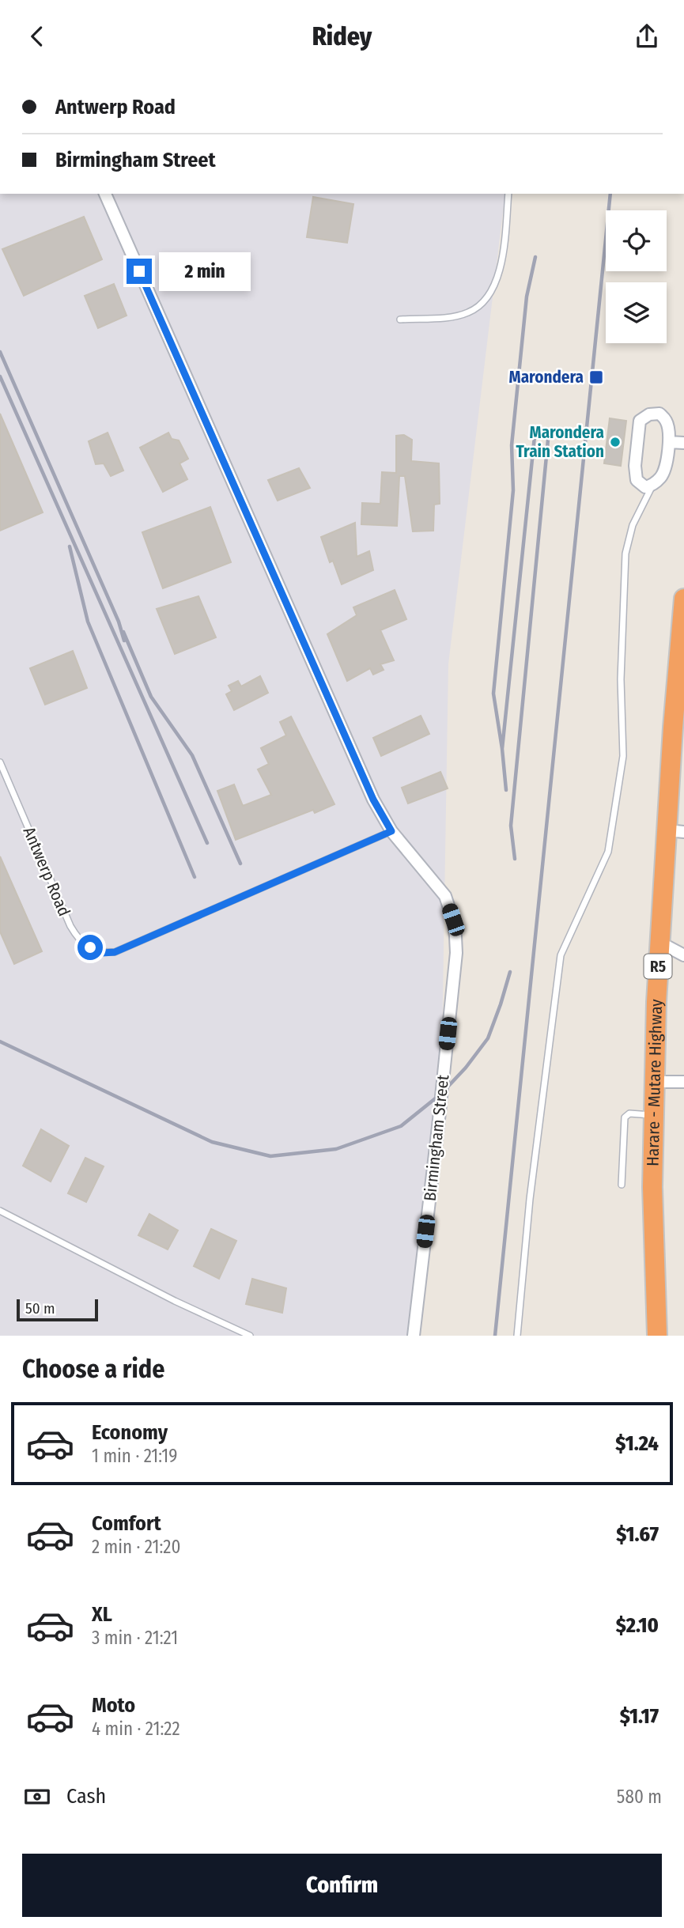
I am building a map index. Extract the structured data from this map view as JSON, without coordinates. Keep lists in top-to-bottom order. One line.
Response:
{"streets":{"highway":["R5","Harare - Mutare Highway"],"street":["Birmingham Street"],"lane":["Antwerp Road"]},"crossings":[["Antwerp Road","Birmingham Street"]],"places":{"transit":["Marondera"],"other":["Marondera Train Station"]},"scale_bar":"50 m","page":{"header":"Ridey","banner":["Antwerp Road","Birmingham Street"],"bubble":"2 min","scale":"50 m","heading":"Choose a ride","list":[{"name":"Economy","note":"1 min · 21:19","value":"$1.24"},{"name":"Comfort","note":"2 min · 21:20","value":"$1.67"},{"name":"XL","note":"3 min · 21:21","value":"$2.10"},{"name":"Moto","note":"4 min · 21:22","value":"$1.17"}],"pay":["Cash","580 m"],"buttons":"Confirm"}}
